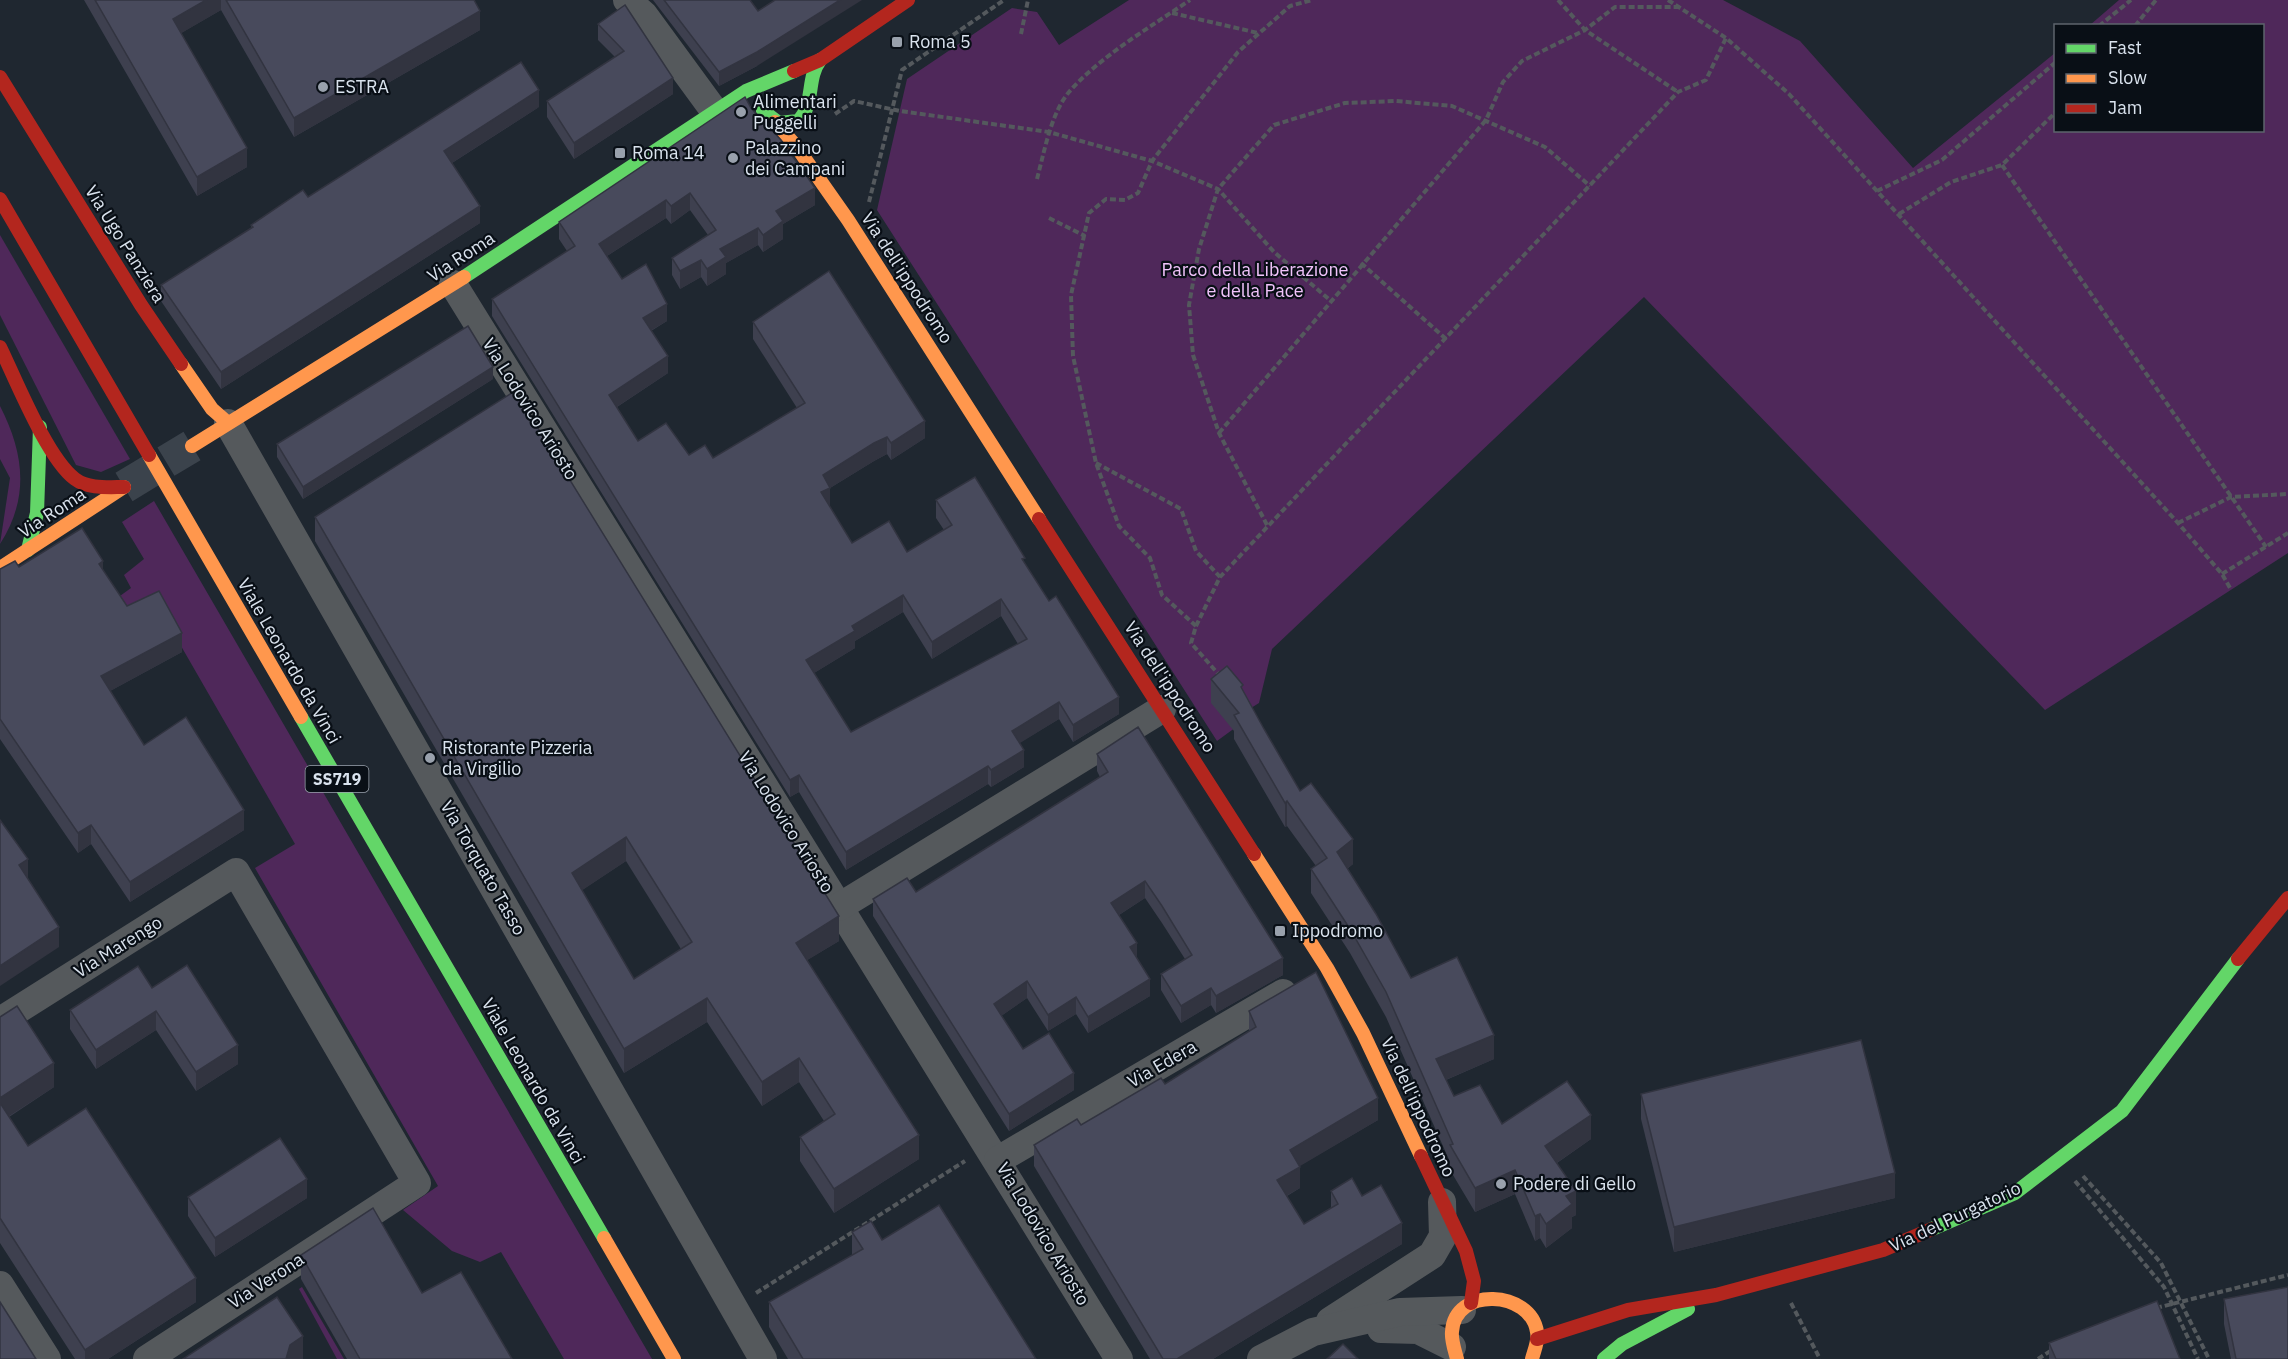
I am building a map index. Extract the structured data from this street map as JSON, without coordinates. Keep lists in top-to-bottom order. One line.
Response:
{"streets":{"main road":["Via Ugo Panziera","Via Roma","Via dell'ippodromo","Viale Leonardo da Vinci","SS719","Via del Purgatorio"],"street":["Via Lodovico Ariosto","Via Torquato Tasso","Via Marengo","Via Edera","Via Verona"]},"crossings":[["Via Ugo Panziera","Via Roma"],["Via Ugo Panziera","Via Torquato Tasso"],["Via Roma","Via dell'ippodromo"],["Via Roma","Via Lodovico Ariosto"],["Via Roma","Via Torquato Tasso"],["Via dell'ippodromo","Via Edera"],["Via Lodovico Ariosto","Via Edera"],["Via Marengo","Via Verona"]],"parks":["Parco della Liberazione e della Pace"],"places":{"transit":["Roma 5","Roma 14","Ippodromo"],"other":["ESTRA","Alimentari Puggelli","Palazzino dei Campani","Ristorante Pizzeria da Virgilio","Podere di Gello"]},"legend":["Fast","Slow","Jam"]}
